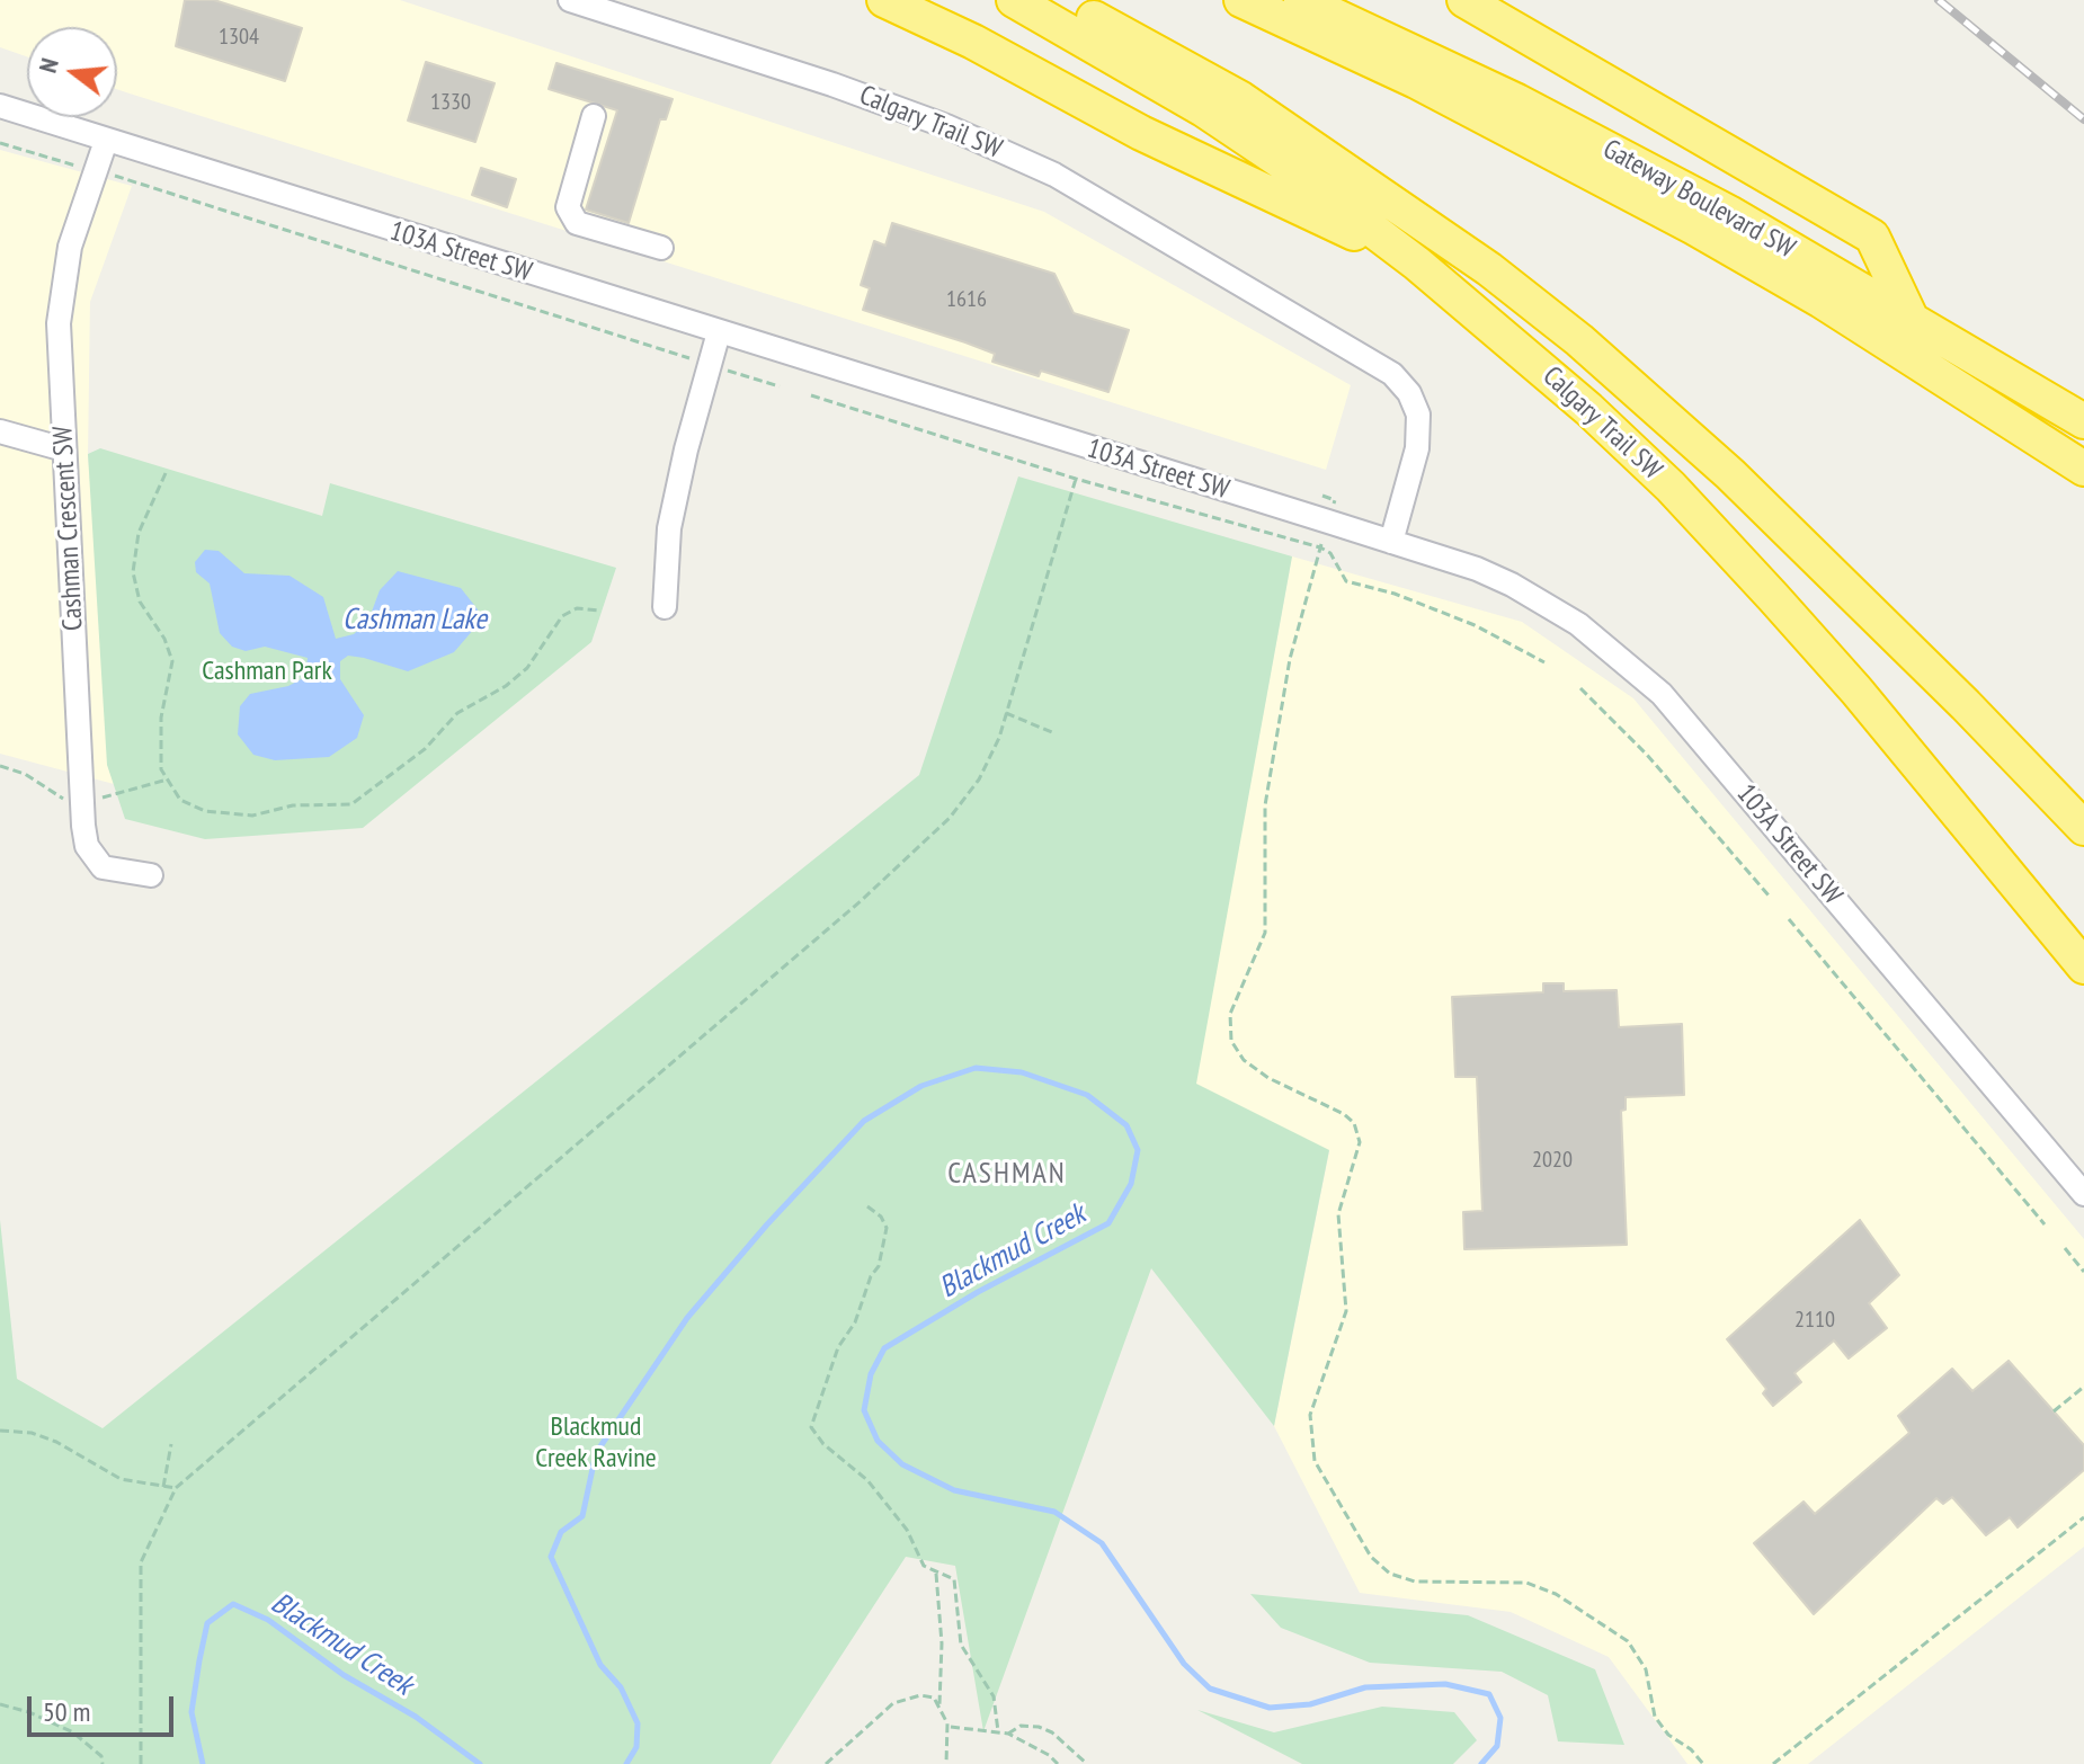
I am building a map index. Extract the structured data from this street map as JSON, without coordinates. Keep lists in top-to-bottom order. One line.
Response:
{"streets":{"highway":["Calgary Trail SW","Gateway Boulevard SW"],"street":["103A Street SW","Cashman Crescent SW"]},"crossings":[["Calgary Trail SW","103A Street SW"],["103A Street SW","Cashman Crescent SW"]],"districts":["CASHMAN"],"water":["Cashman Lake","Blackmud Creek"],"parks":["Cashman Park","Blackmud Creek Ravine"],"house_numbers":["1304","1330","1616","2020","2110"],"scale_bar":"50 m","north":"left"}
